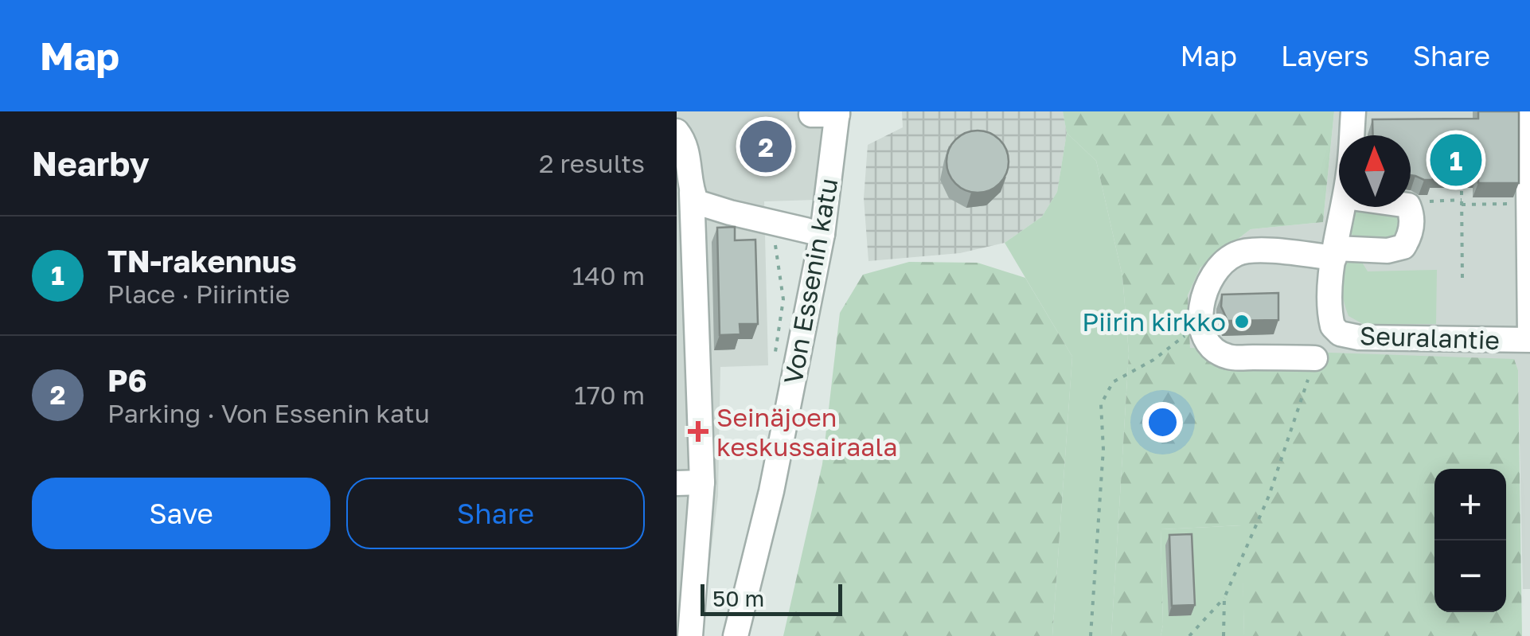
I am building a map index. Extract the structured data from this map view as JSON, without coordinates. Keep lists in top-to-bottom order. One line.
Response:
{"streets":{"street":["Von Essenin katu","Seuralantie"]},"places":{"other":["Piirin kirkko"],"health":["Seinäjoen keskussairaala"]},"scale_bar":"50 m","north":"top","page":{"header":"Map","nav":["Map","Layers","Share"],"heading":["Nearby","2 results"],"pins":["2","1"],"list":[{"mark":"1","name":"TN-rakennus","note":"Place · Piirintie","value":"140 m"},{"mark":"2","name":"P6","note":"Parking · Von Essenin katu","value":"170 m"}],"buttons":["Save","Share"],"map_buttons":["+","−"],"scale":"50 m"}}
